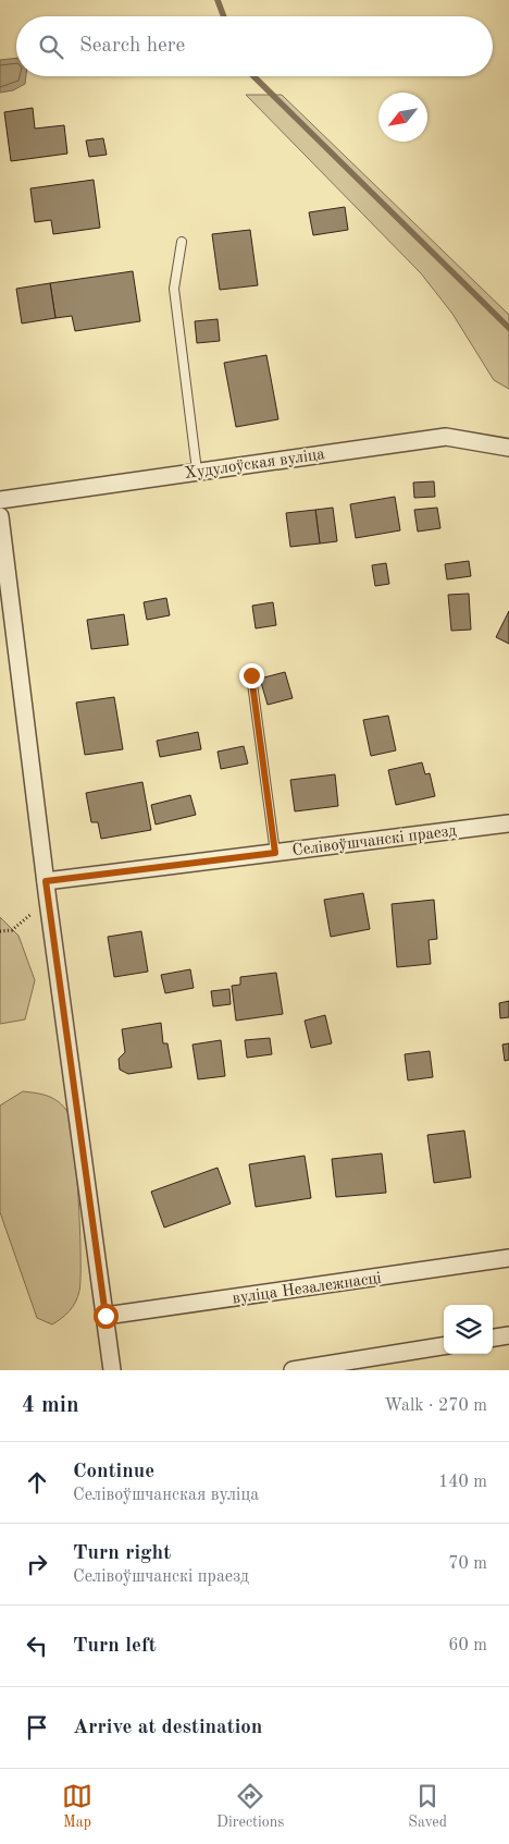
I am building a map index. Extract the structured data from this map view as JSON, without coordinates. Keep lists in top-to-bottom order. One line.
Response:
{"streets":{"street":["Худулоўская вуліца","Селівоўшчанскі праезд","вуліца Незалежнасці"]},"north":"bottom left","page":{"search":"Search here","heading":["4 min","Walk · 270 m"],"list":[["Continue","Селівоўшчанская вуліца","140 m"],["Turn right","Селівоўшчанскі праезд","70 m"],["Turn left","60 m"],"Arrive at destination"],"nav":["Map","Directions","Saved"]}}
